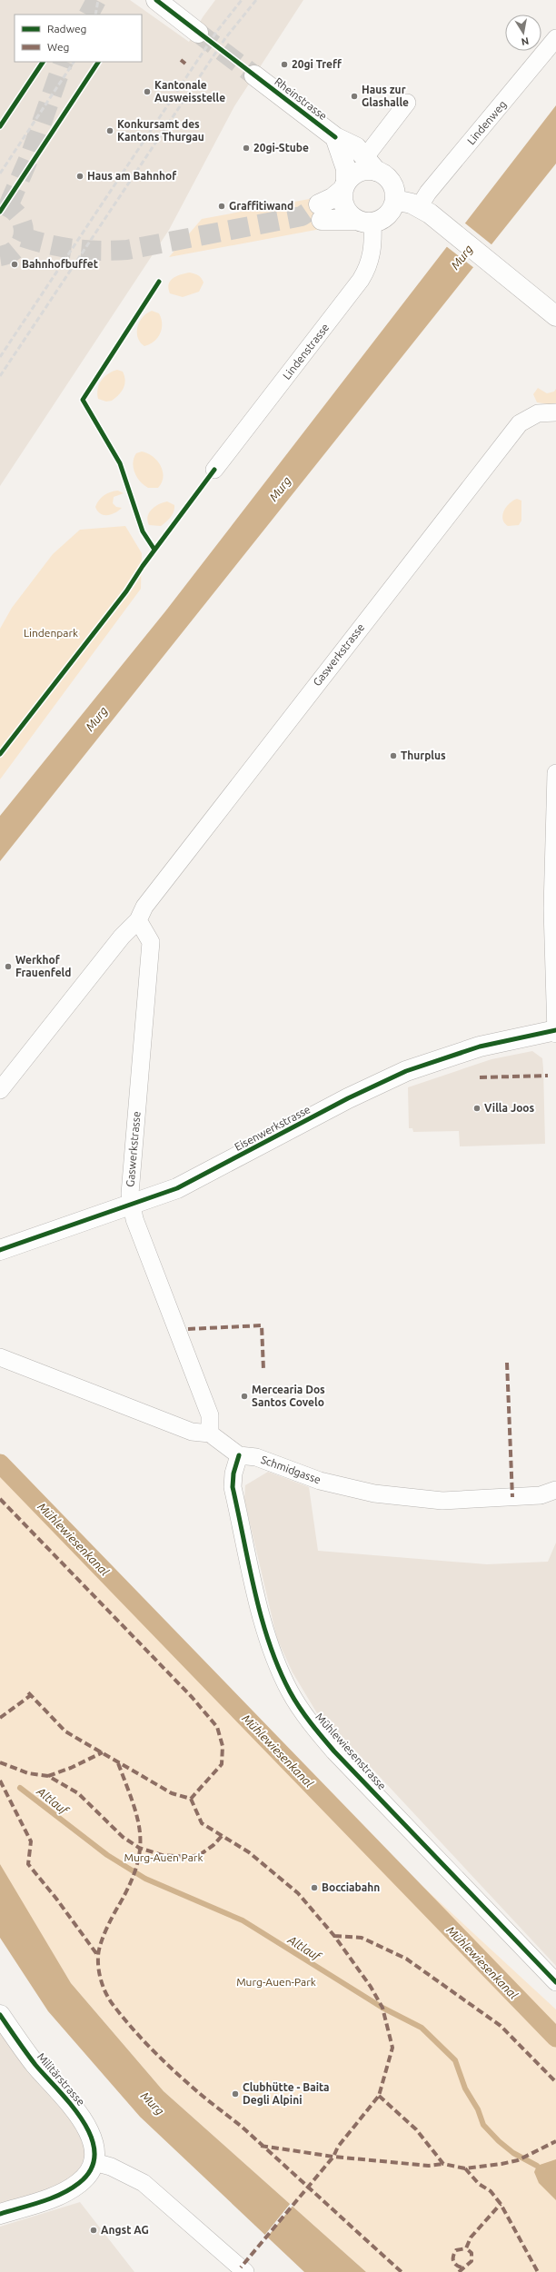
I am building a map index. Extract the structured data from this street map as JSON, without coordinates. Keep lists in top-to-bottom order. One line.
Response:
{"streets":{"main road":["Rheinstrasse","Eisenwerkstrasse","Militärstrasse"],"street":["Lindenweg","Lindenstrasse","Gaswerkstrasse","Schmidgasse","Mühlewiesenstrasse"]},"crossings":[["Rheinstrasse","Lindenstrasse"],["Gaswerkstrasse","Eisenwerkstrasse"],["Schmidgasse","Mühlewiesenstrasse"]],"water":["Murg","Mühlewiesenkanal","Altlauf"],"parks":["Lindenpark","Murg-Auen Park","Murg-Auen-Park"],"places":["20gi Treff","Kantonale Ausweisstelle","Haus zur Glashalle","Konkursamt des Kantons Thurgau","20gi-Stube","Haus am Bahnhof","Graffitiwand","Bahnhofbuffet","Thurplus","Werkhof Frauenfeld","Villa Joos","Mercearia Dos Santos Covelo","Bocciabahn","Clubhütte - Baita Degli Alpini","Angst AG"],"legend":["Radweg","Weg"],"north":"bottom"}
